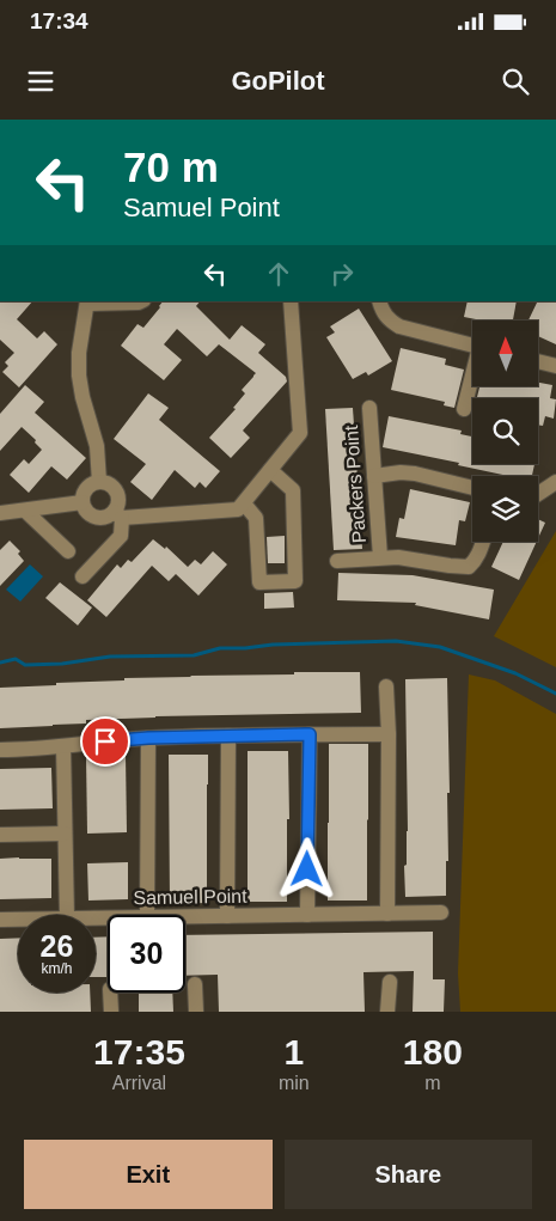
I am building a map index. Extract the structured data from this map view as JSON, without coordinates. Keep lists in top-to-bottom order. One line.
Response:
{"streets":{"street":["Packers Point","Samuel Point"]},"north":"top","page":{"status":"17:34","header":"GoPilot","turn":["70 m","Samuel Point"],"speed":"26 km/h","limit":"30","eta":["17:35","Arrival","1","min","180","m"],"buttons":["Exit","Share"]}}
